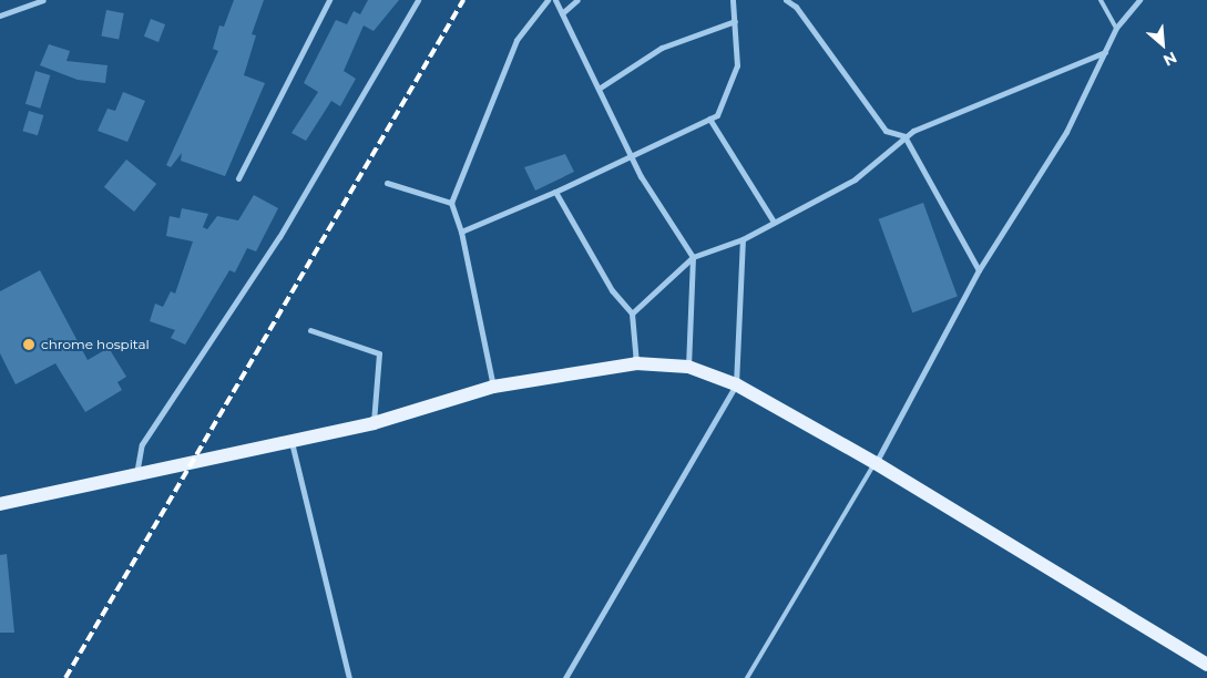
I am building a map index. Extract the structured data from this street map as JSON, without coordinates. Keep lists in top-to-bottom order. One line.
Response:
{"places":["chrome hospital"],"north":"bottom right"}
